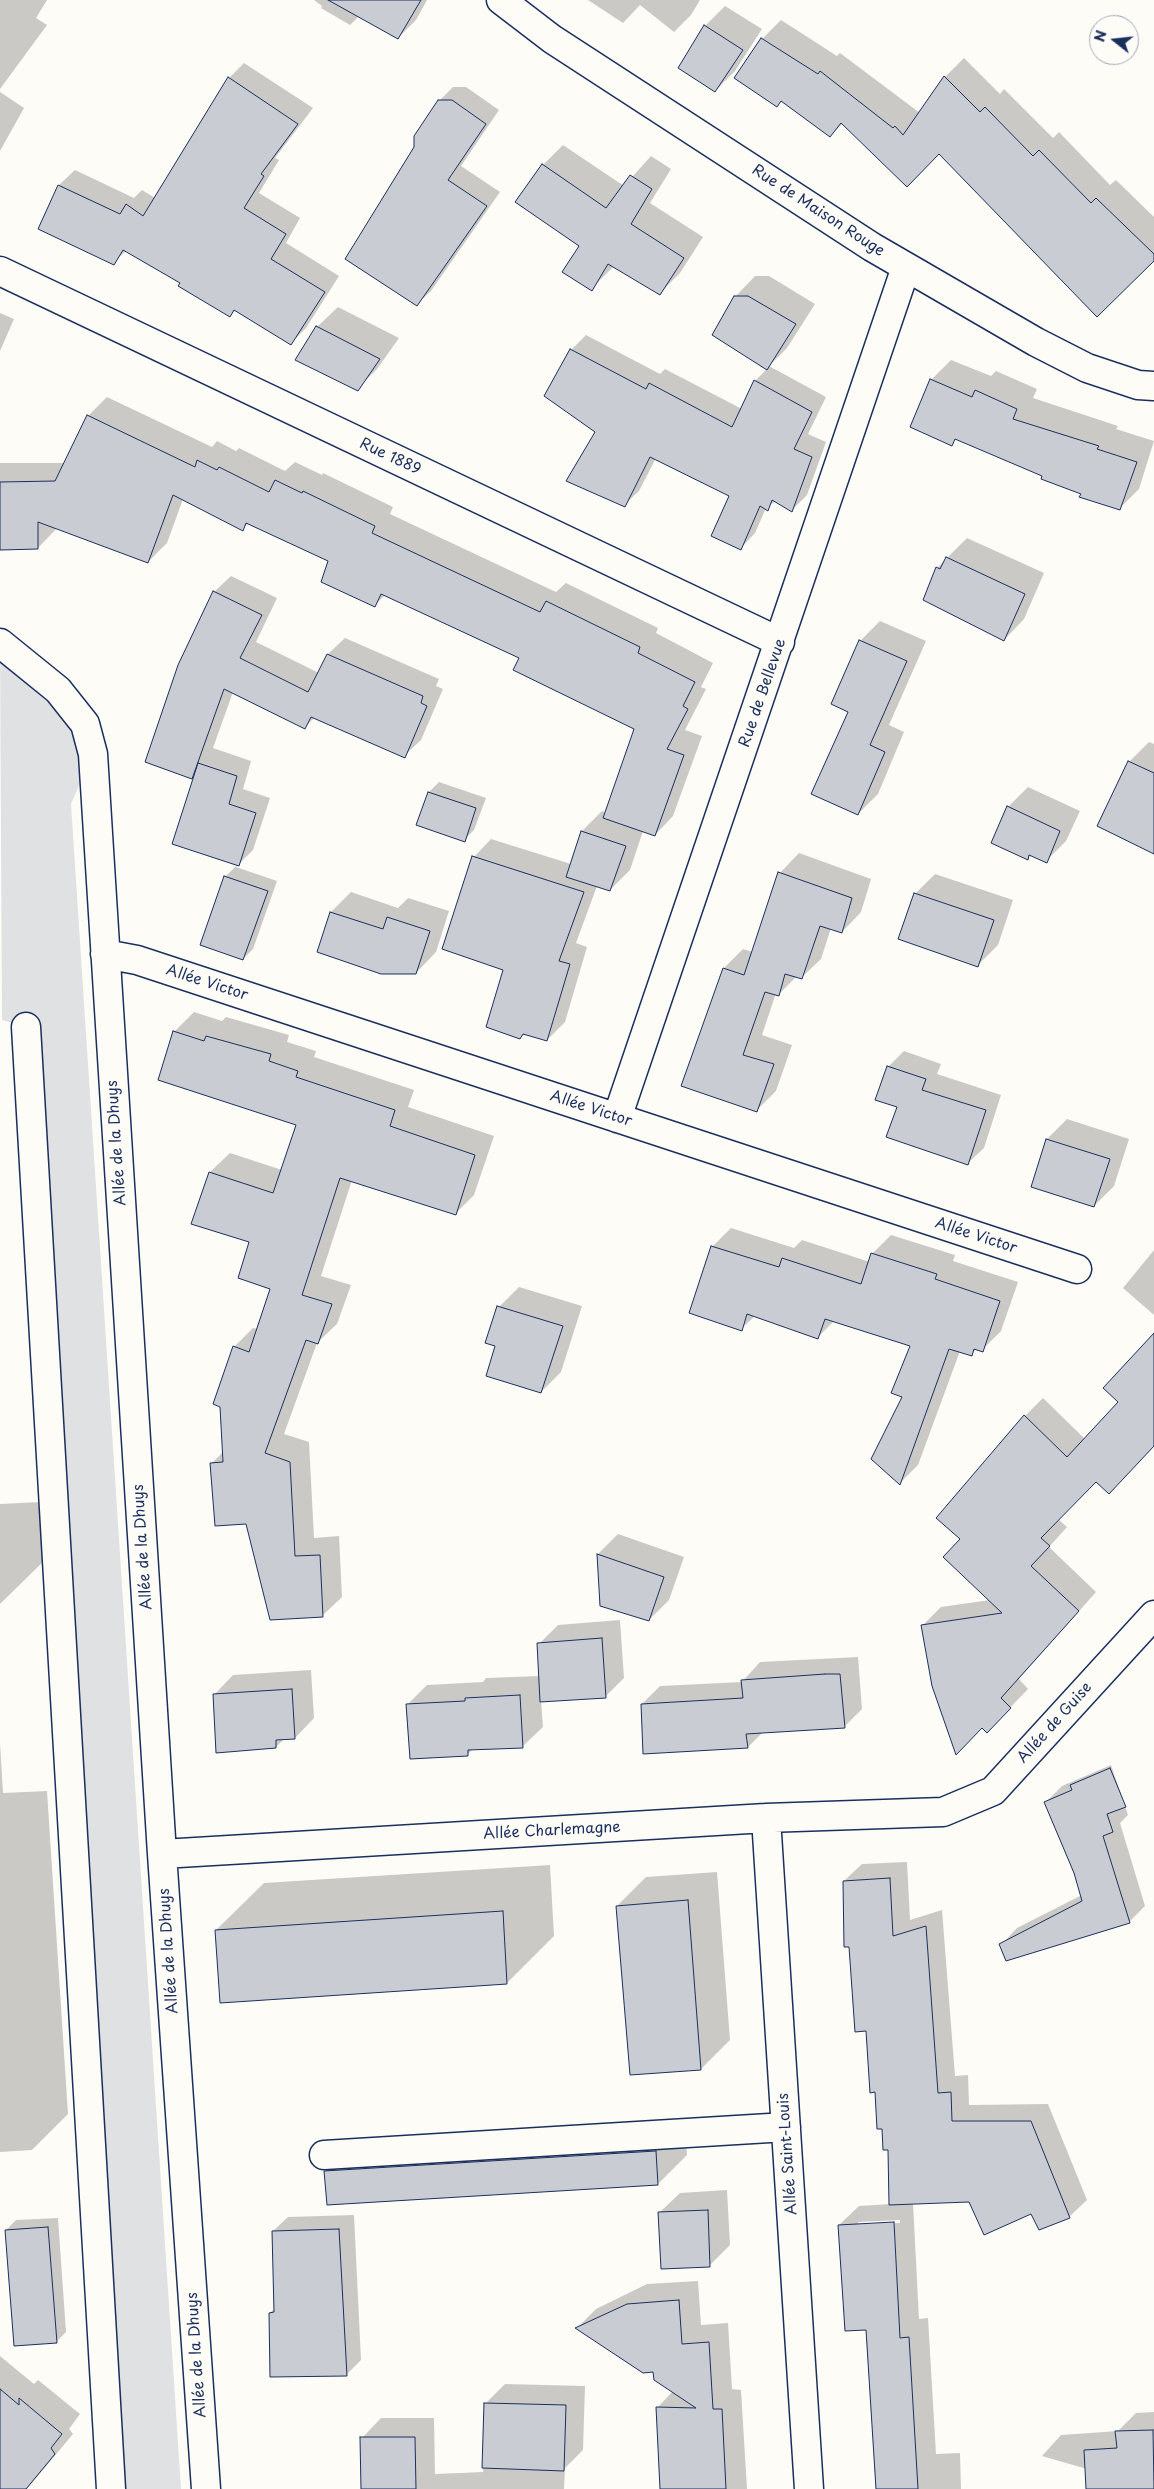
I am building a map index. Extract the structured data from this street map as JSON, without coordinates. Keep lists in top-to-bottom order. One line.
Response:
{"streets":{"street":["Rue de Maison Rouge","Rue 1889","Rue de Bellevue","Allée Victor","Allée de la Dhuys","Allée de Guise","Allée Charlemagne","Allée Saint-Louis"]},"crossings":[["Rue de Maison Rouge","Rue de Bellevue"],["Rue 1889","Rue de Bellevue"],["Rue de Bellevue","Allée Victor"],["Allée Victor","Allée de la Dhuys"],["Allée de la Dhuys","Allée Charlemagne"],["Allée de Guise","Allée Charlemagne"],["Allée Charlemagne","Allée Saint-Louis"]],"north":"left"}
